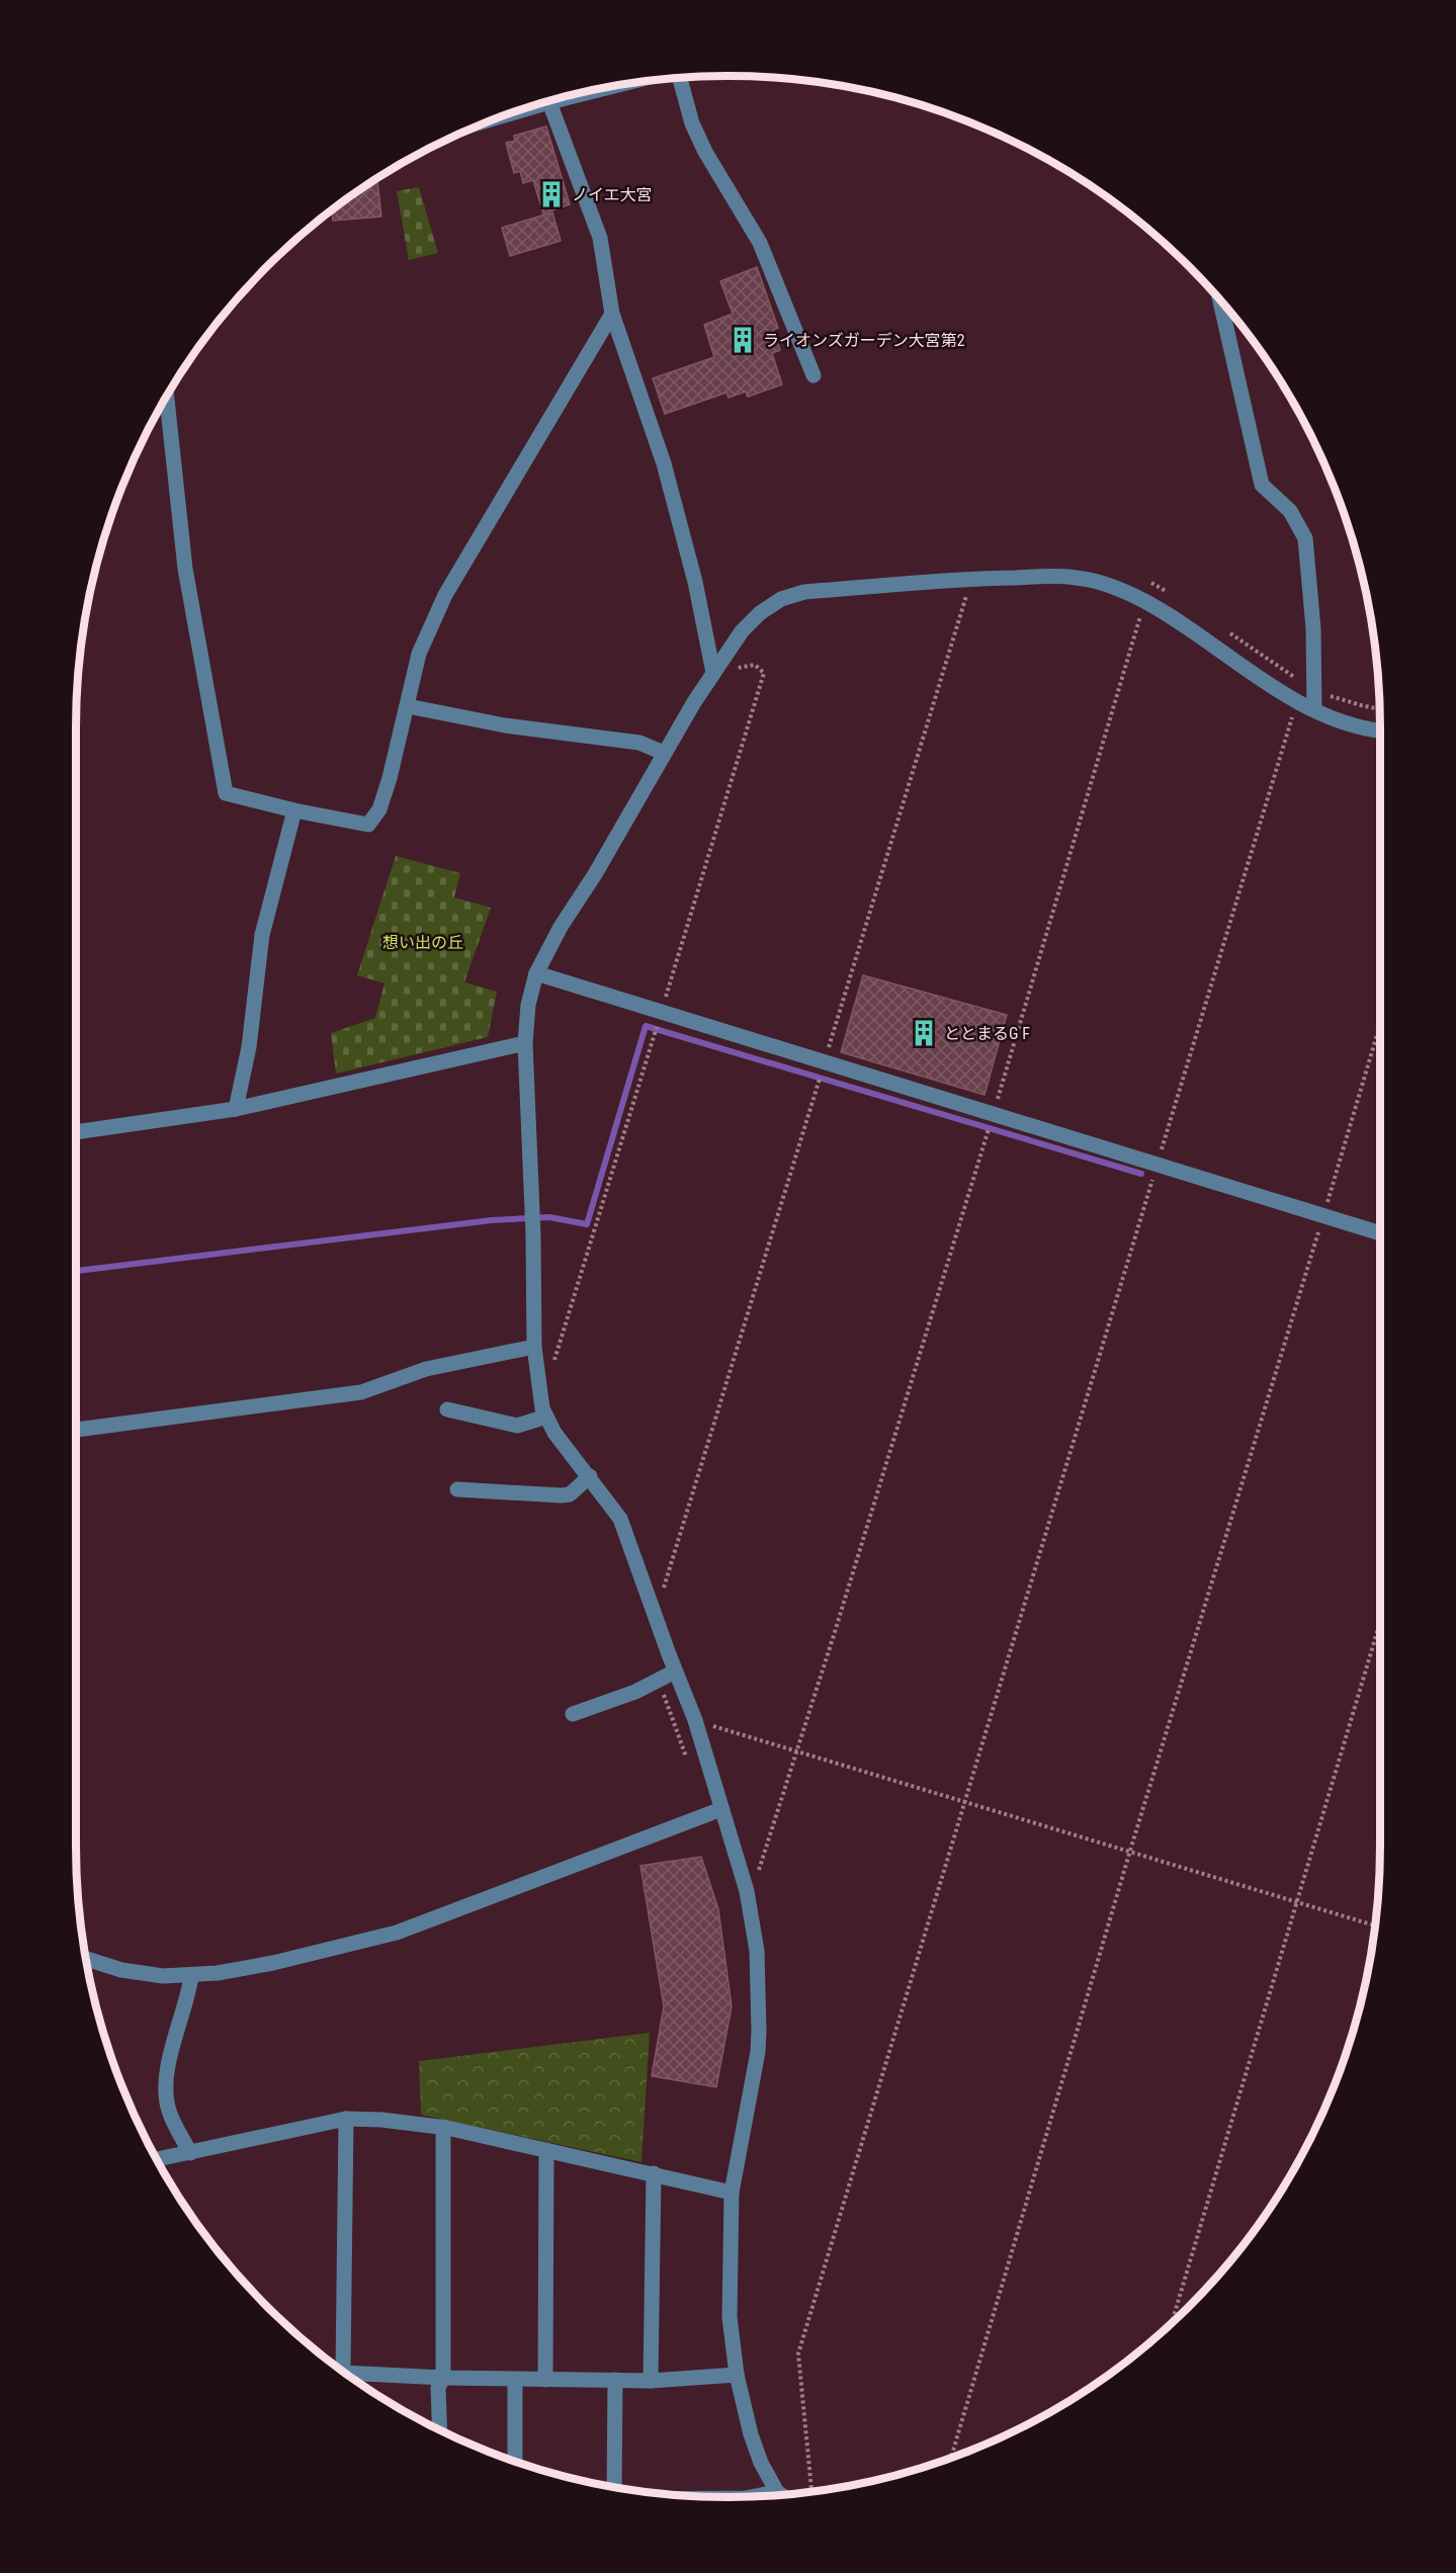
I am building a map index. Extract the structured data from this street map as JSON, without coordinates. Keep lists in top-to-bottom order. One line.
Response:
{"parks":["想い出の丘"],"places":{"building":["ノイエ大宮","ライオンズガーデン大宮第2","ととまるG F"]}}
